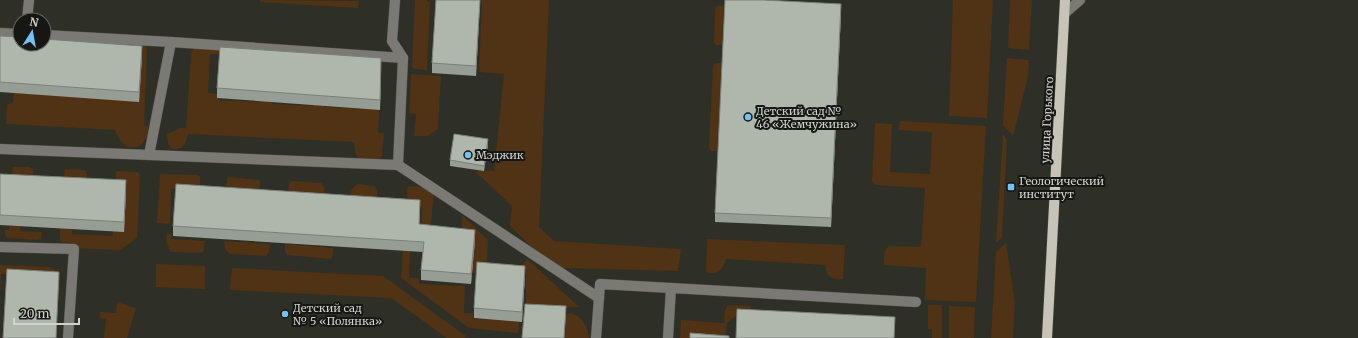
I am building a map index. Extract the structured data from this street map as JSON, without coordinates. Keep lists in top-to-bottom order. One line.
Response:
{"streets":{"main road":["улица Горького"]},"places":{"other":["Детский сад № 46 «Жемчужина»","Мэджик","Детский сад № 5 «Полянка»"],"transit":["Геологический институт"]},"scale_bar":"20 m","north":"top"}
